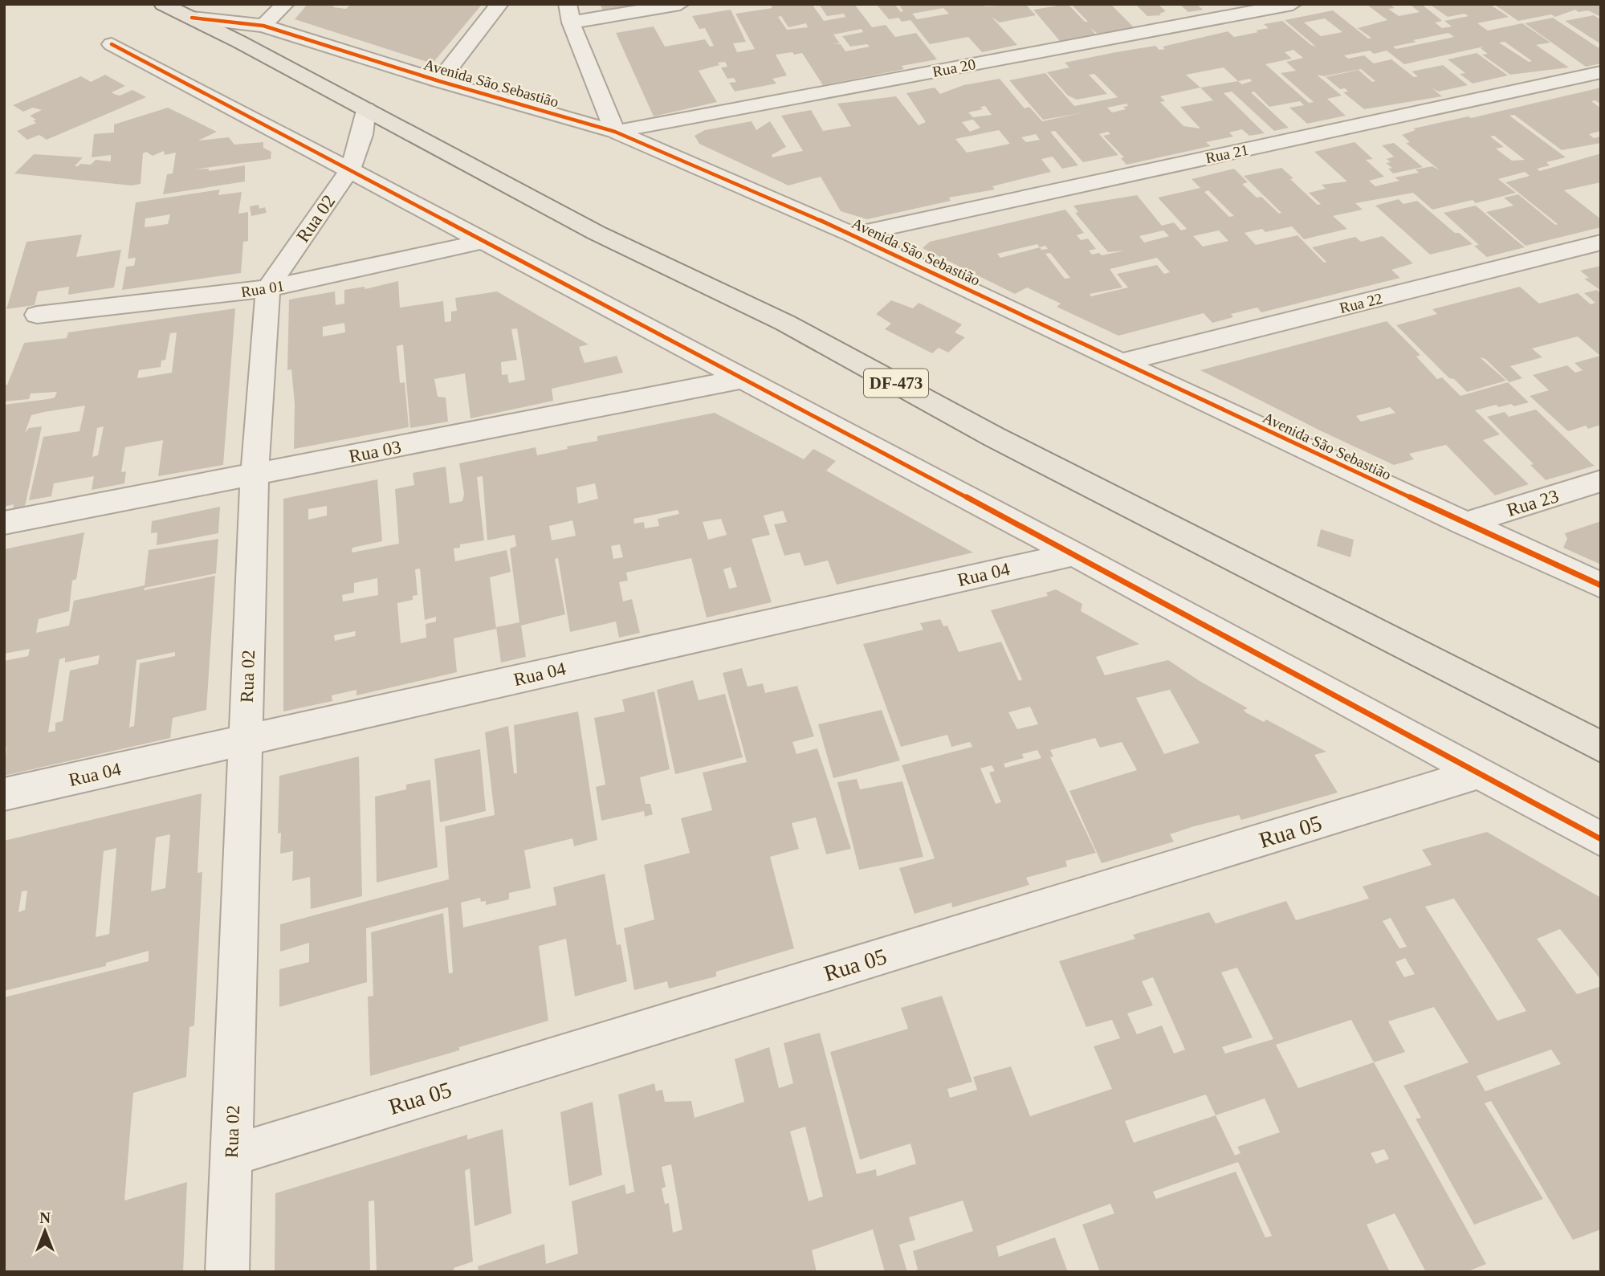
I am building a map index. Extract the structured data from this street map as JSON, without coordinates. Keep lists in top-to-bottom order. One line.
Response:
{"streets":{"main road":["Avenida São Sebastião","DF-473"],"street":["Rua 20","Rua 21","Rua 02","Rua 01","Rua 22","Rua 03","Rua 23","Rua 04","Rua 05"]},"crossings":[["Rua 20","Avenida São Sebastião"],["Avenida São Sebastião","Rua 21"],["Avenida São Sebastião","Rua 02"],["Avenida São Sebastião","Rua 22"],["Avenida São Sebastião","Rua 23"],["Rua 02","Rua 01"],["Rua 02","Rua 03"],["Rua 02","Rua 04"],["Rua 02","Rua 05"]],"north":"top"}
